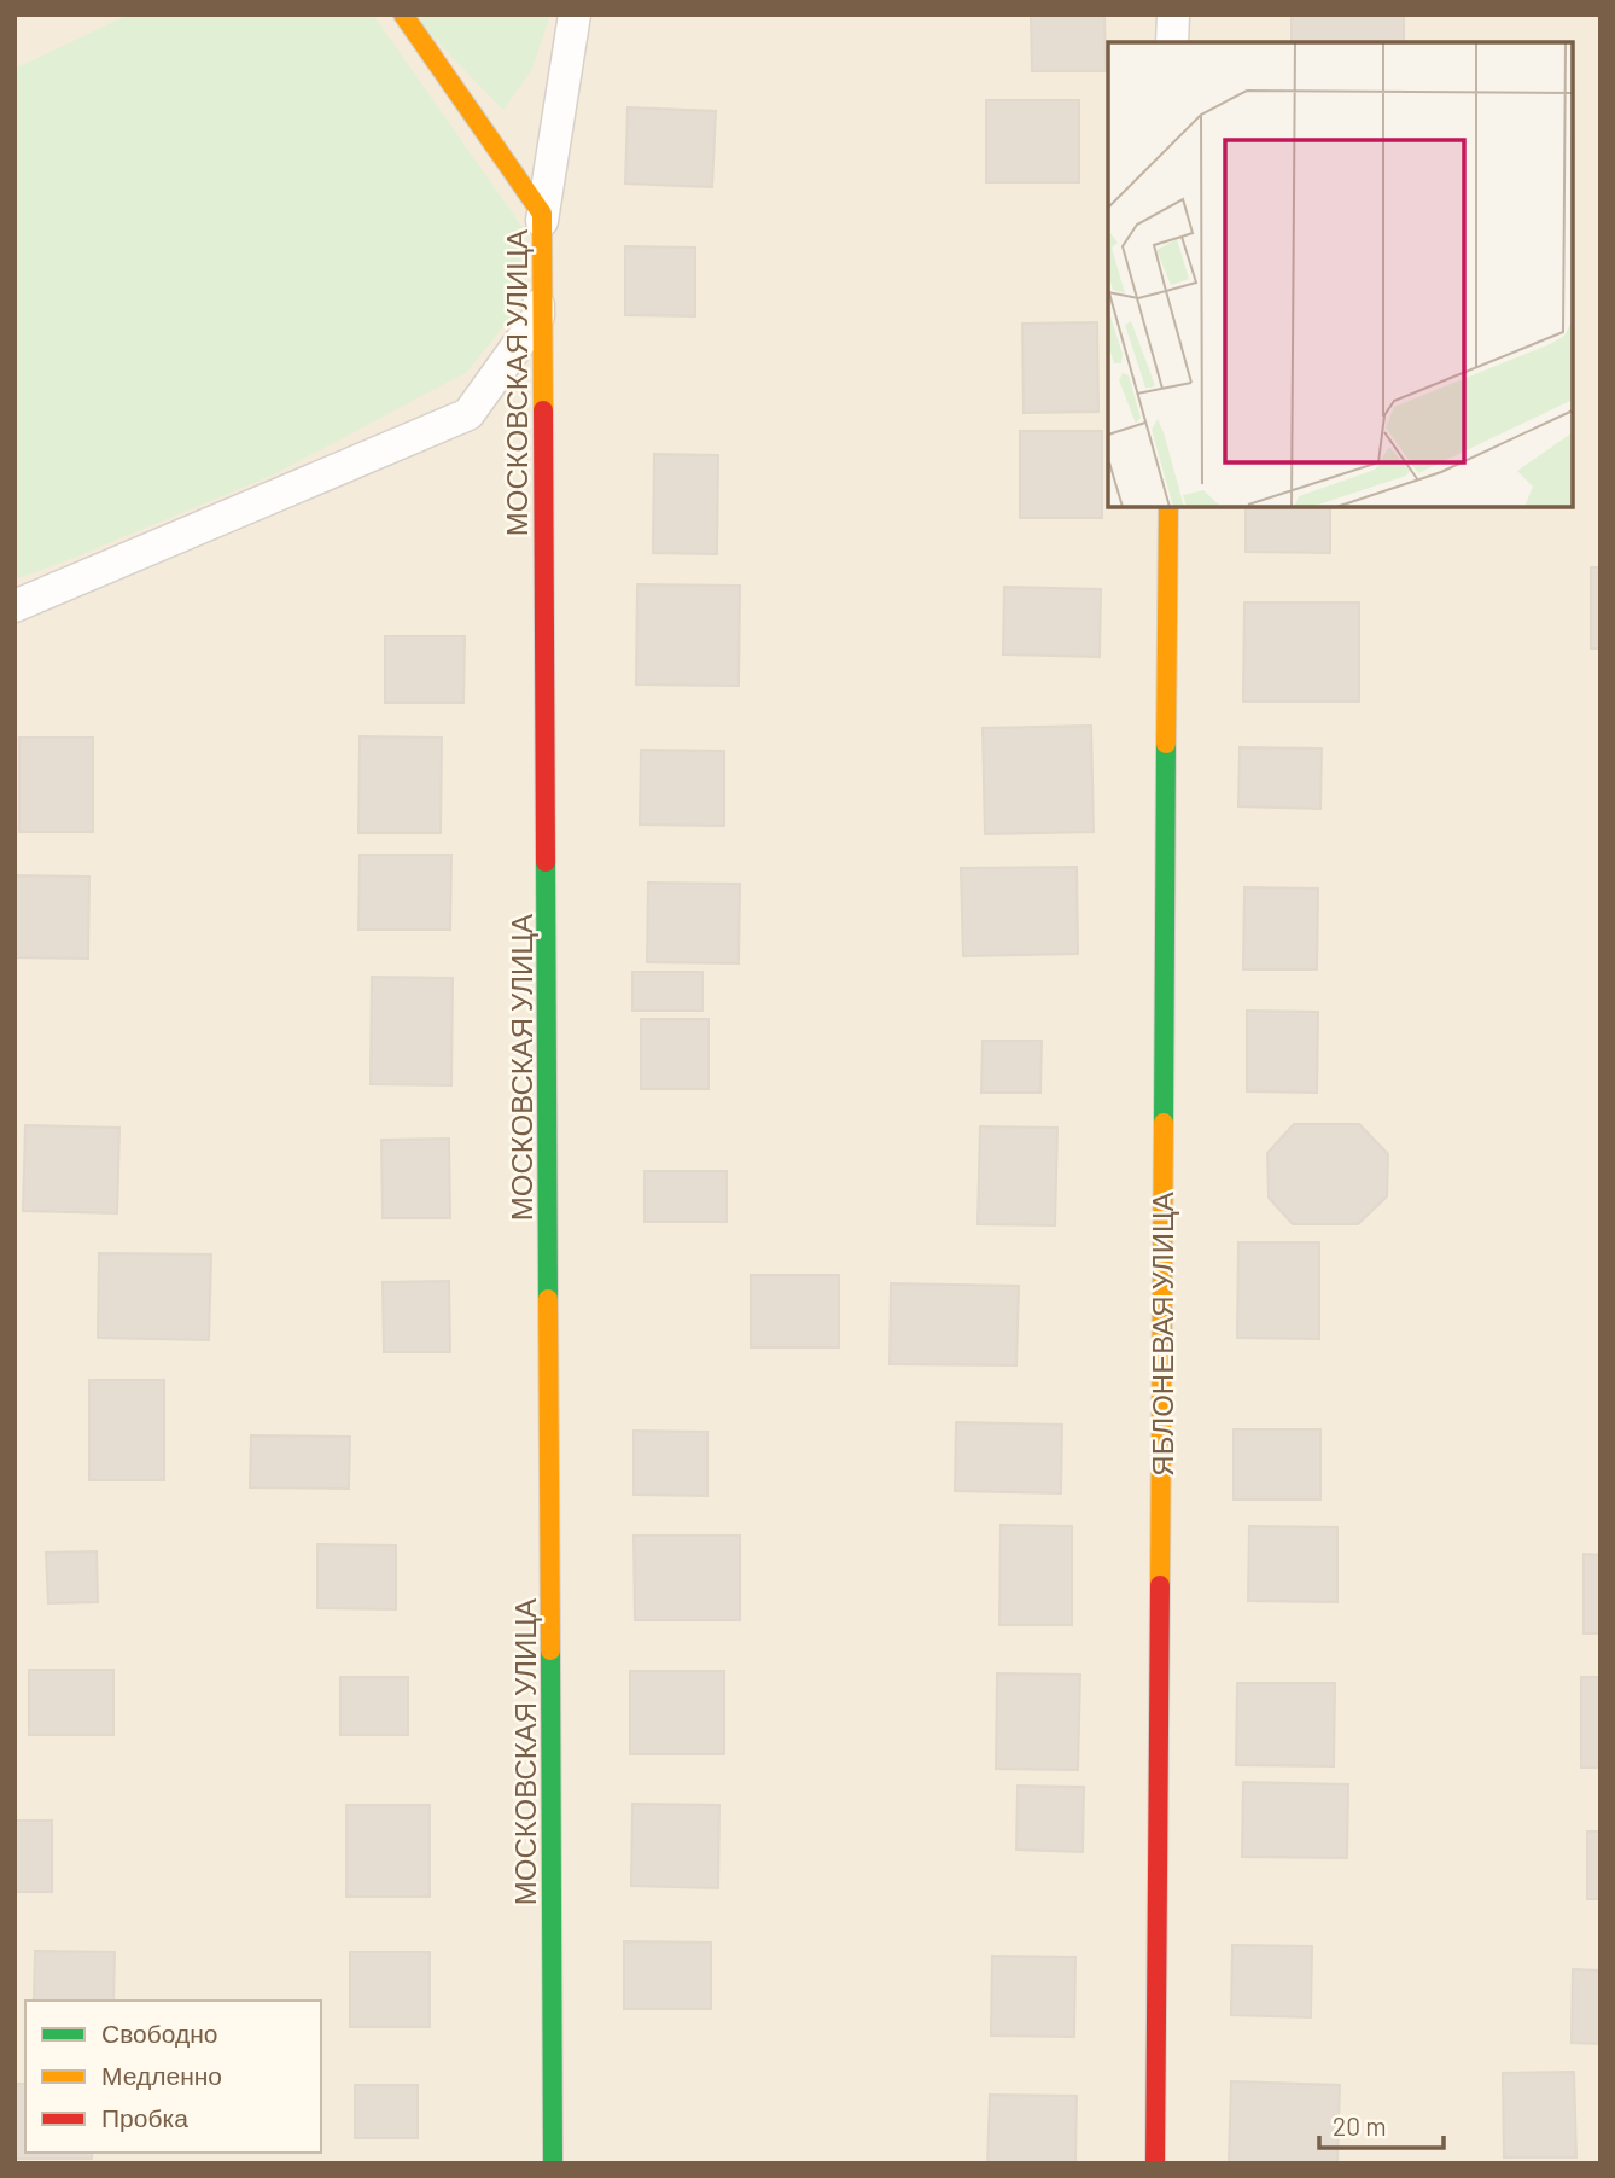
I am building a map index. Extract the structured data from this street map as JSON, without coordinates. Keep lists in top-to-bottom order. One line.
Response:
{"streets":{"street":["МОСКОВСКАЯ УЛИЦА","ЯБЛОНЕВАЯ УЛИЦА"]},"legend":["Свободно","Медленно","Пробка"],"scale_bar":"20 m"}
